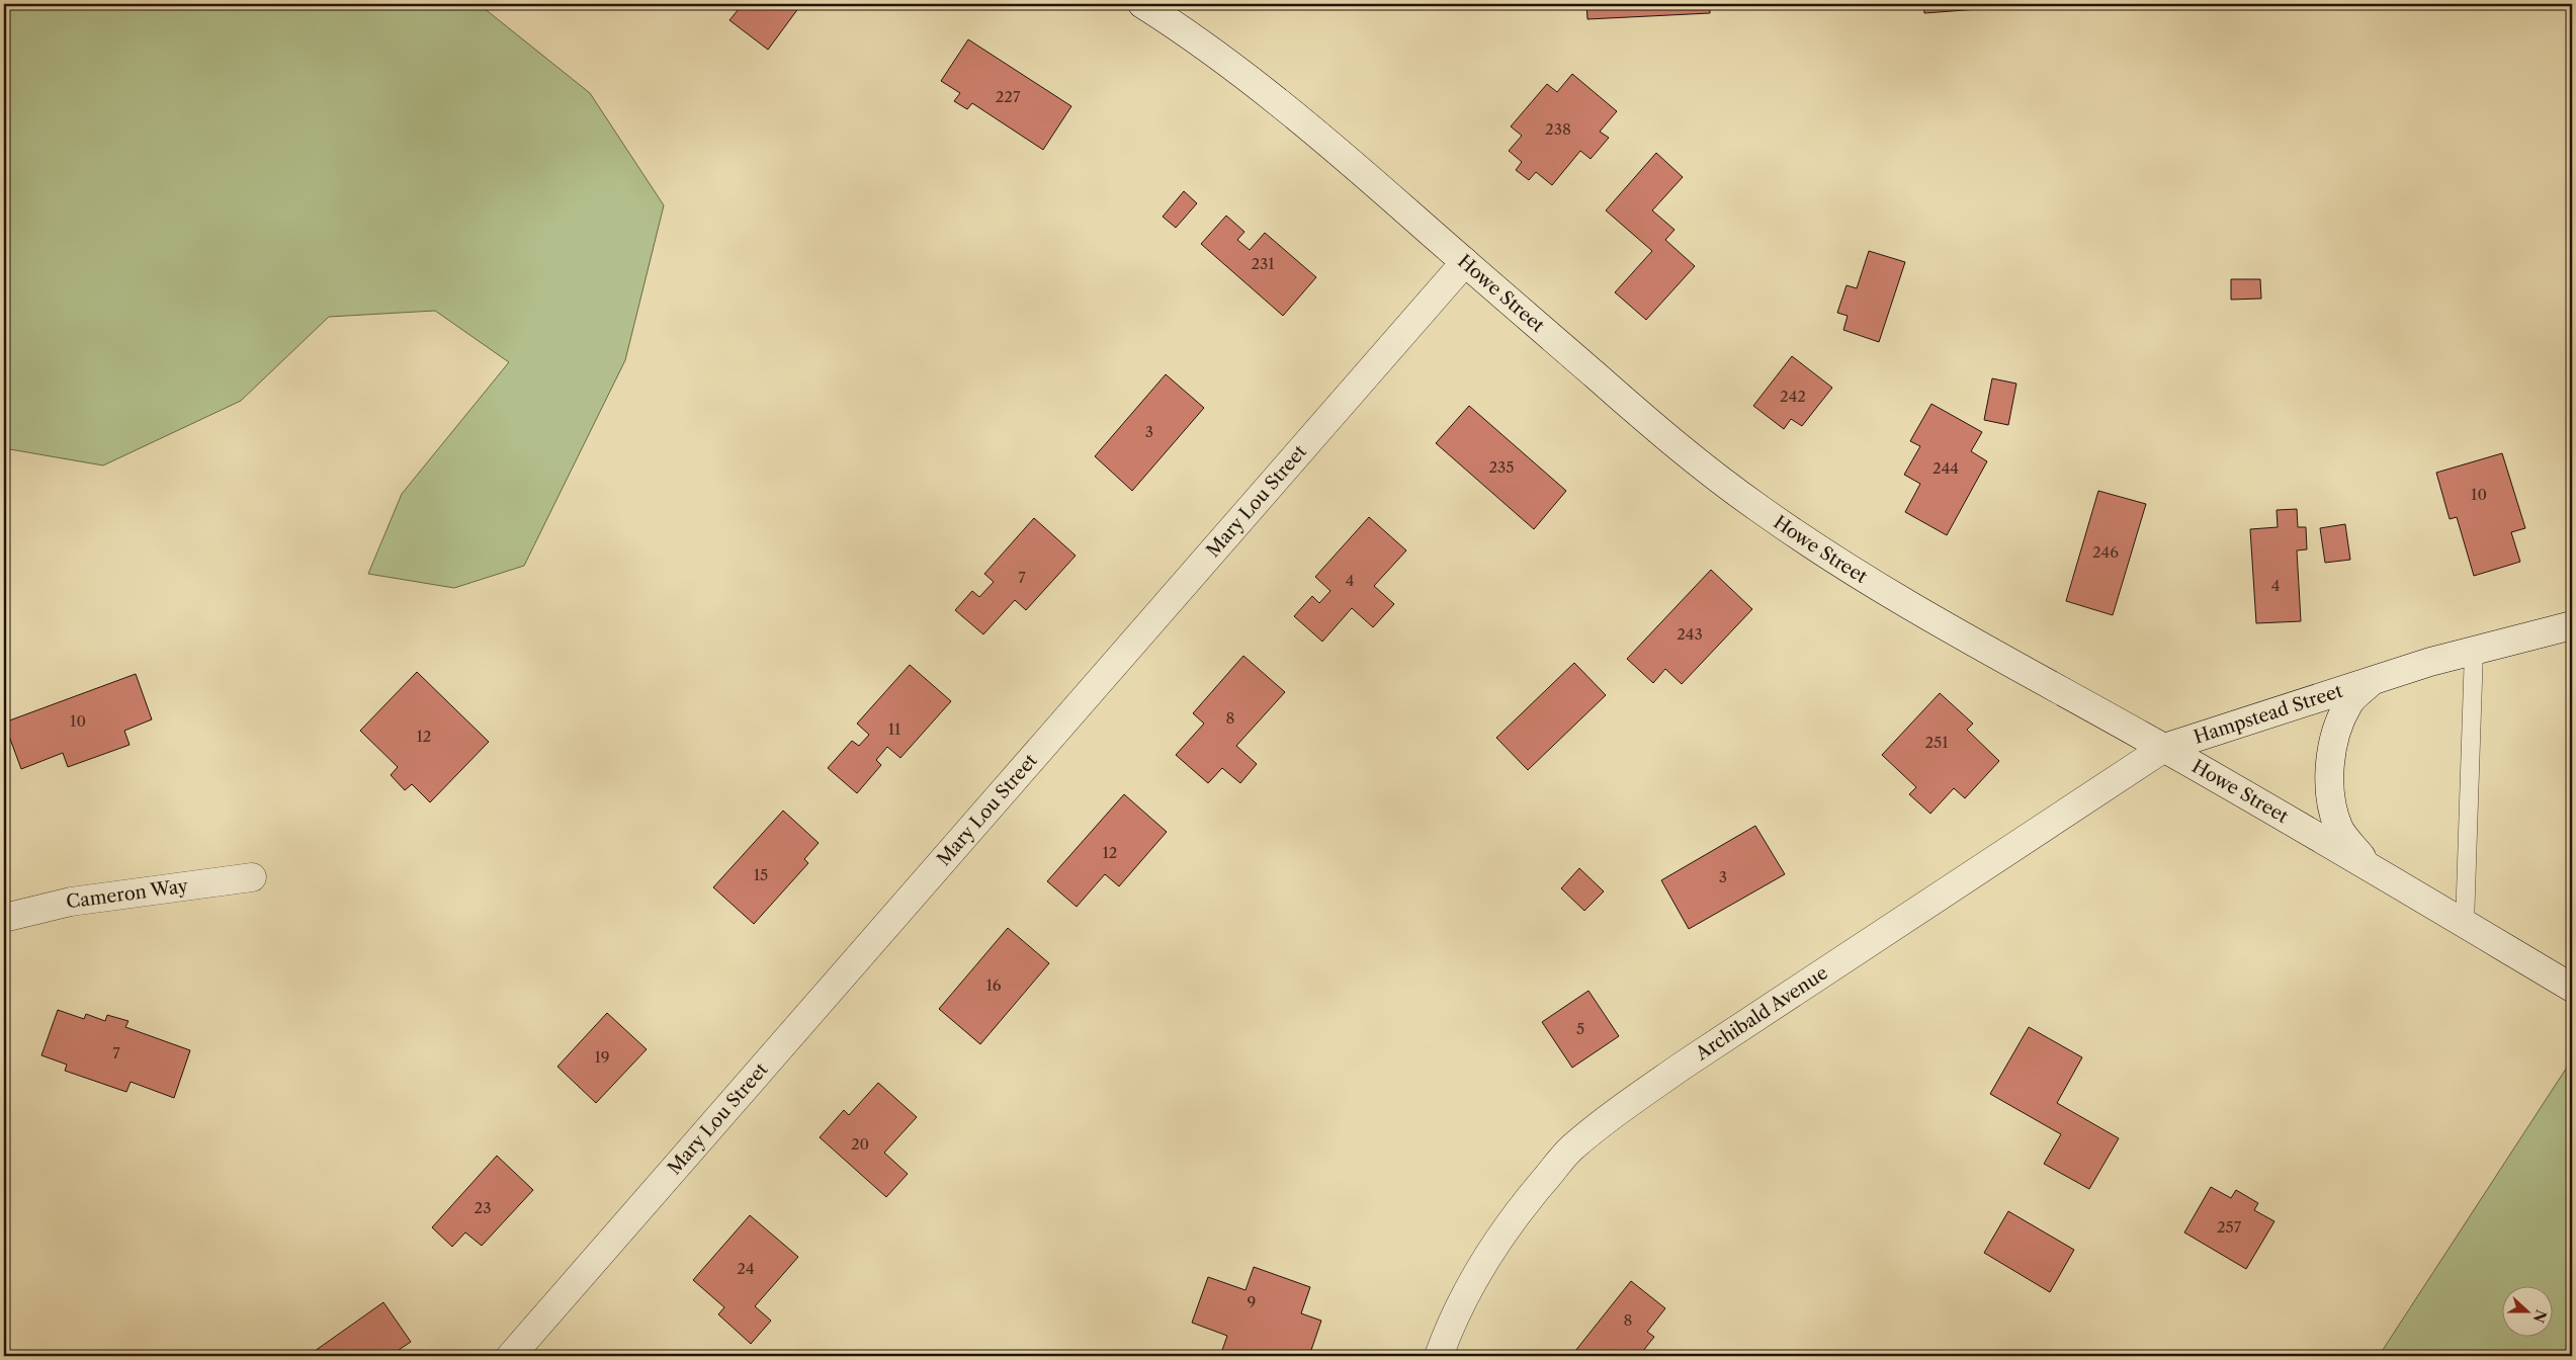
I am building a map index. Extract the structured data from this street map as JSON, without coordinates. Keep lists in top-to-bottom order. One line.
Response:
{"streets":{"street":["Howe Street","Mary Lou Street","Hampstead Street","Cameron Way","Archibald Avenue"]},"crossings":[["Howe Street","Mary Lou Street"],["Howe Street","Hampstead Street"],["Howe Street","Archibald Avenue"],["Hampstead Street","Archibald Avenue"]],"house_numbers":["227","238","231","242","3","235","244","10","246","7","4","4","243","8","10","11","12","251","12","15","3","16","5","7","19","20","23","257","24","9","8"],"north":"right"}
